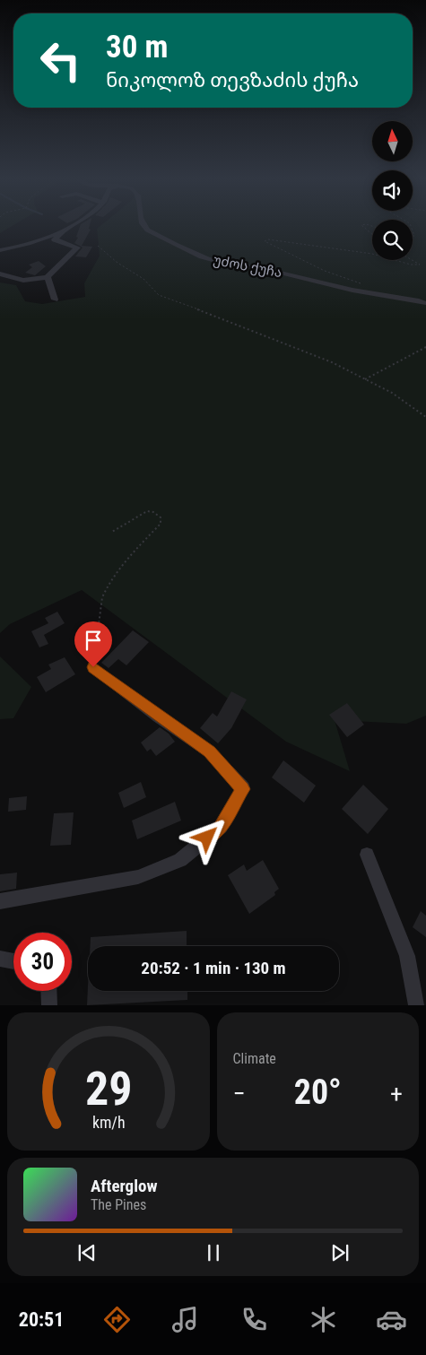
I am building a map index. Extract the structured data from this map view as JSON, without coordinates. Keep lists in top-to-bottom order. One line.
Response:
{"streets":{"street":["უძოს ქუჩა"]},"north":"top","page":{"turn":["30 m","ნიკოლოზ თევზაძის ქუჩა"],"limit":"30","trip":"20:52 · 1 min · 130 m","tile":"Climate","heat":["−","20°","+"],"song":["Afterglow","The Pines"],"tabs":"20:51","gauge":["29","km/h"]}}
